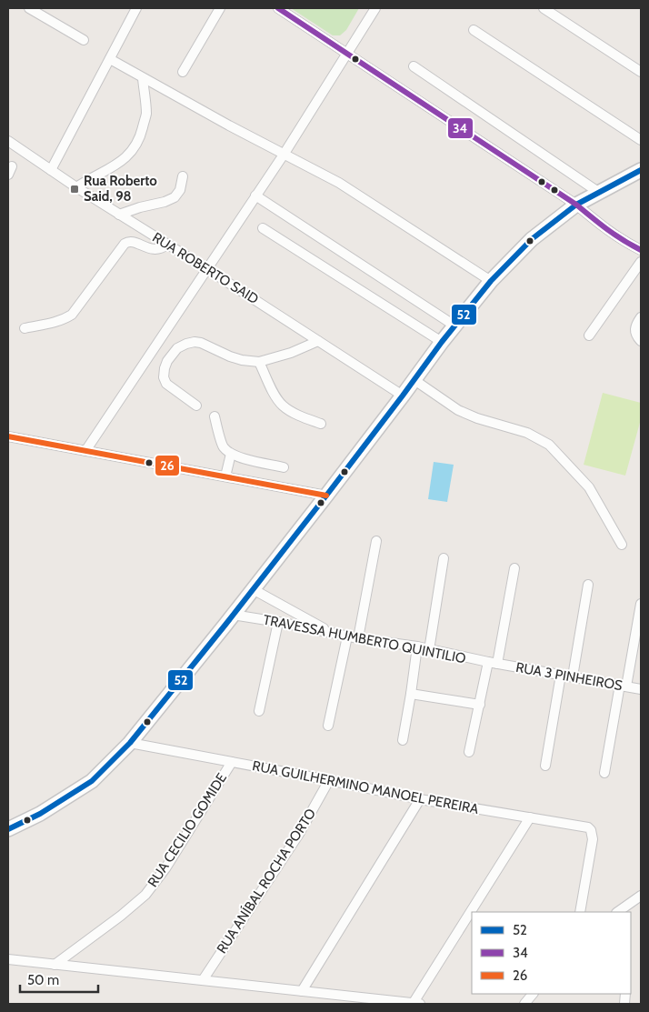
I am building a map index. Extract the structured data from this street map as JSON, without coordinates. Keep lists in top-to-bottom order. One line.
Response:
{"streets":{"street":["RUA ROBERTO SAID","TRAVESSA HUMBERTO QUINTILIO","RUA 3 PINHEIROS","RUA GUILHERMINO MANOEL PEREIRA","RUA CECILIO GOMIDE","RUA ANÍBAL ROCHA PORTO"]},"crossings":[["TRAVESSA HUMBERTO QUINTILIO","RUA 3 PINHEIROS"],["RUA GUILHERMINO MANOEL PEREIRA","RUA CECILIO GOMIDE"],["RUA GUILHERMINO MANOEL PEREIRA","RUA ANÍBAL ROCHA PORTO"]],"places":{"transit":["Rua Roberto Said, 98"]},"lines":["transit line 34","transit line 52","transit line 26"],"legend":["52","34","26"],"scale_bar":"50 m"}
